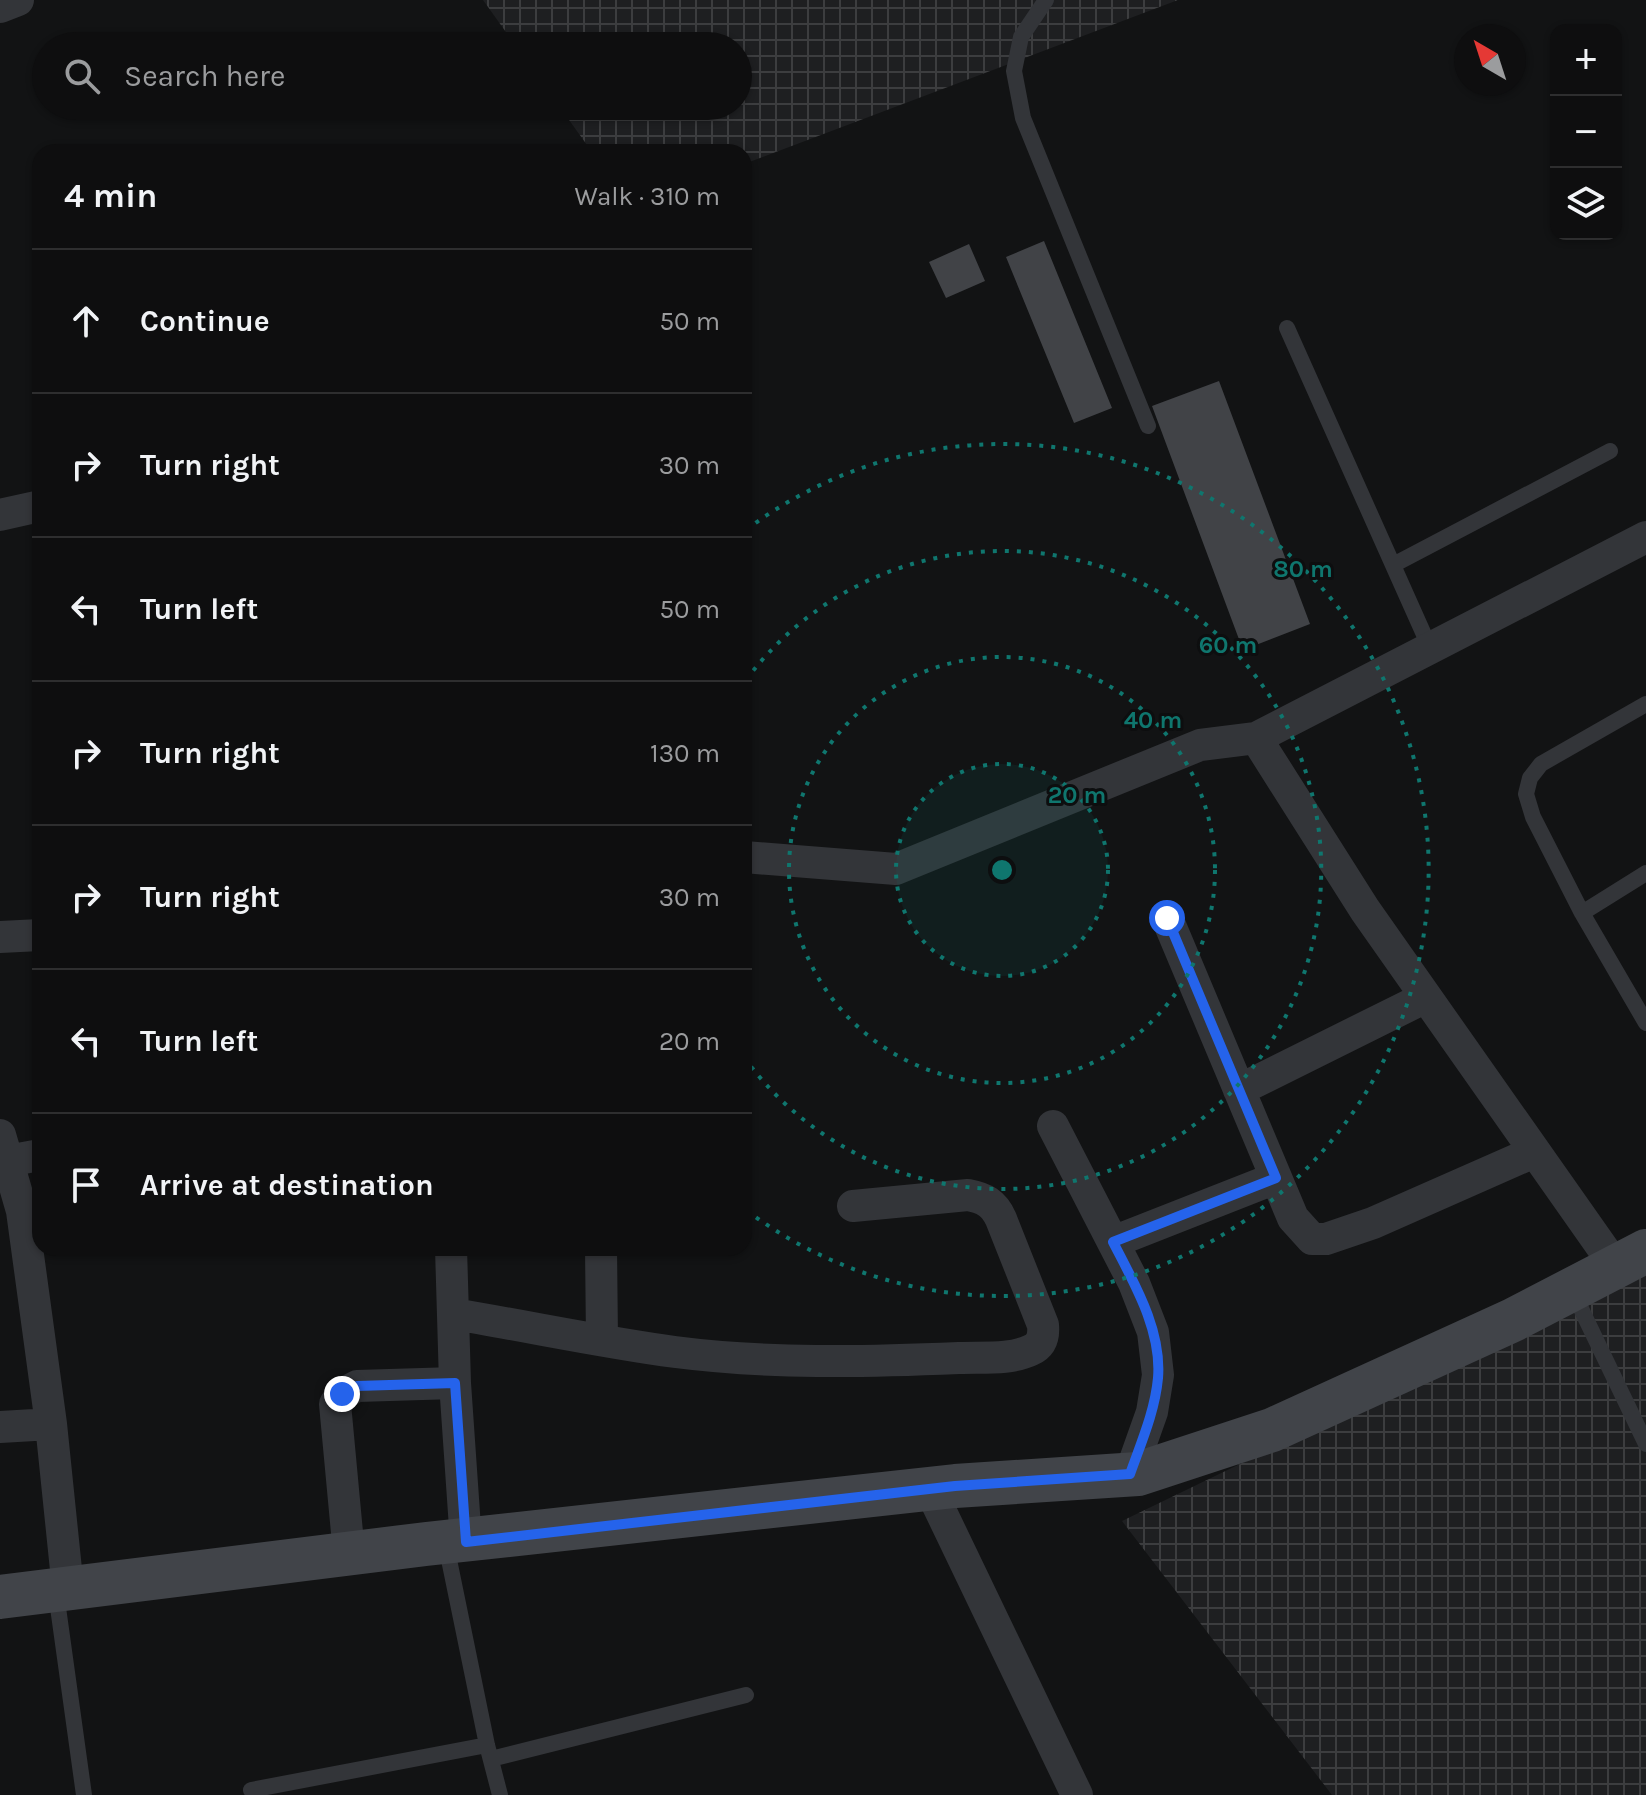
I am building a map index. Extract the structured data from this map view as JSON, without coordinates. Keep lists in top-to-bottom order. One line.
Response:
{"north":"top left","page":{"map_buttons":["+","−"],"search":"Search here","heading":["4 min","Walk · 310 m"],"list":[["Continue","50 m"],["Turn right","30 m"],["Turn left","50 m"],["Turn right","130 m"],["Turn right","30 m"],["Turn left","20 m"],"Arrive at destination"]},"rings":["80 m","60 m","40 m","20 m"]}
